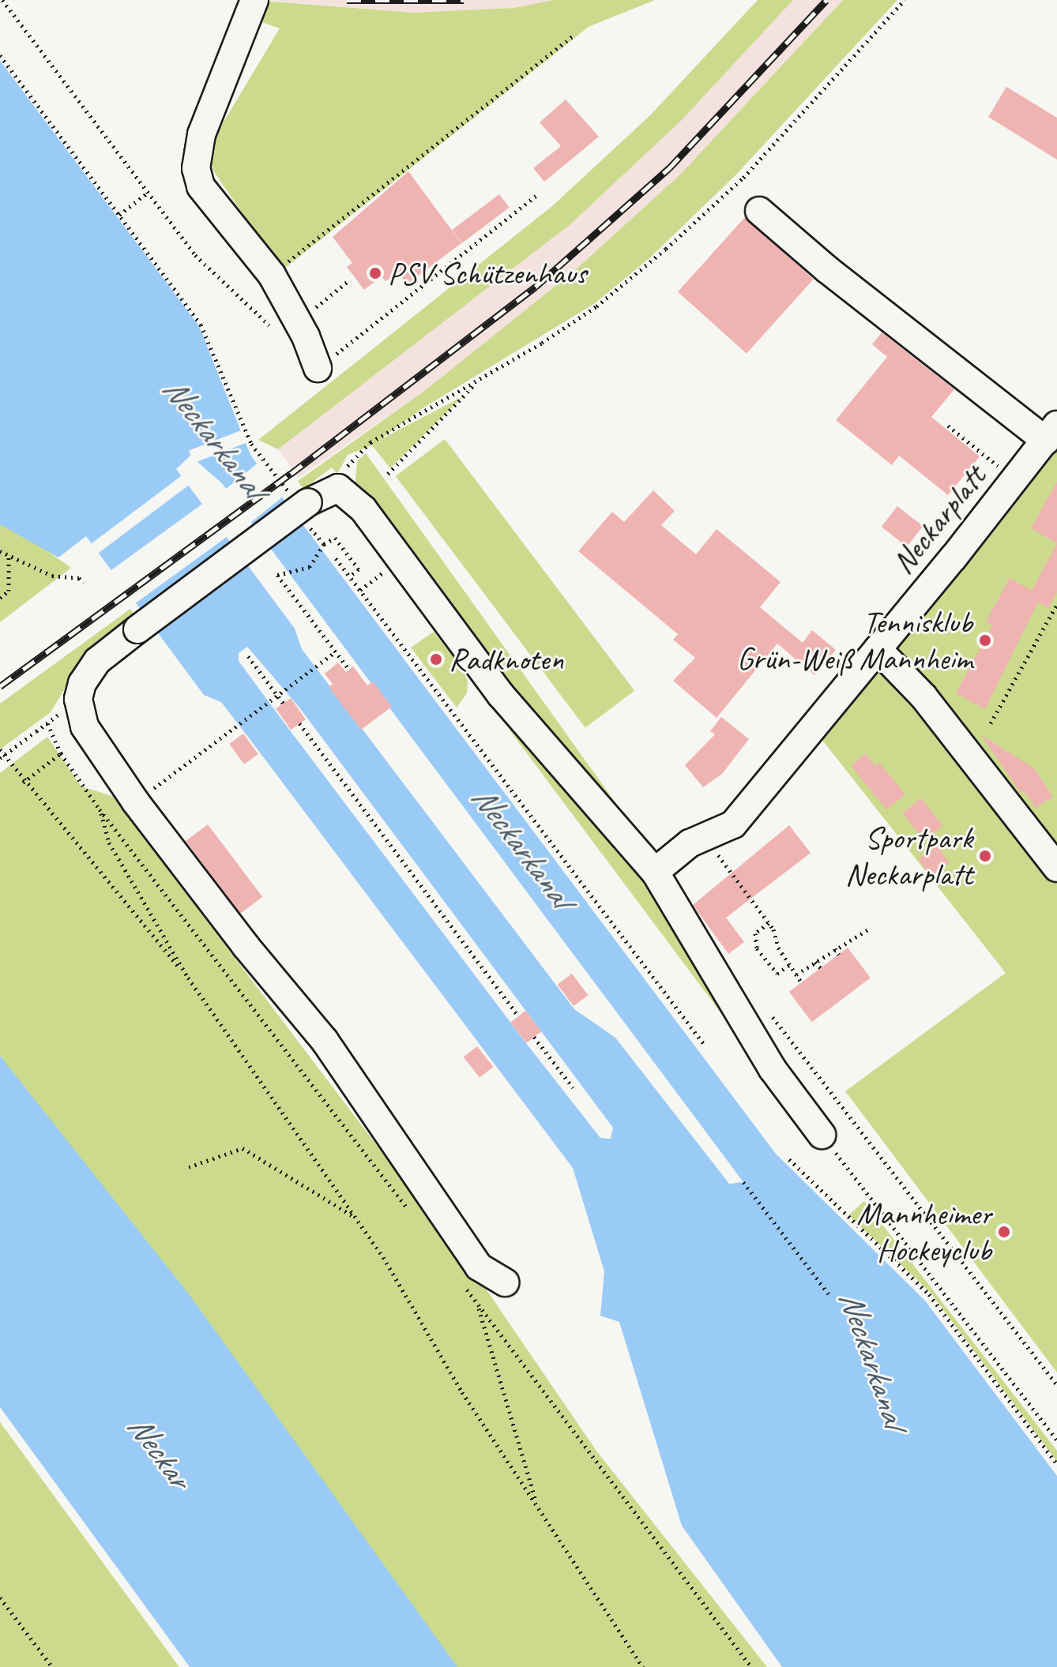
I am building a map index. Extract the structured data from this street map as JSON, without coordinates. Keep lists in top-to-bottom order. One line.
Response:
{"streets":{"street":["Neckarplatt"]},"water":["Neckarkanal","Neckar"],"places":["PSV Schützenhaus","Tennisklub Grün-Weiß Mannheim","Radknoten","Sportpark Neckarplatt","Mannheimer Hockeyclub"]}
